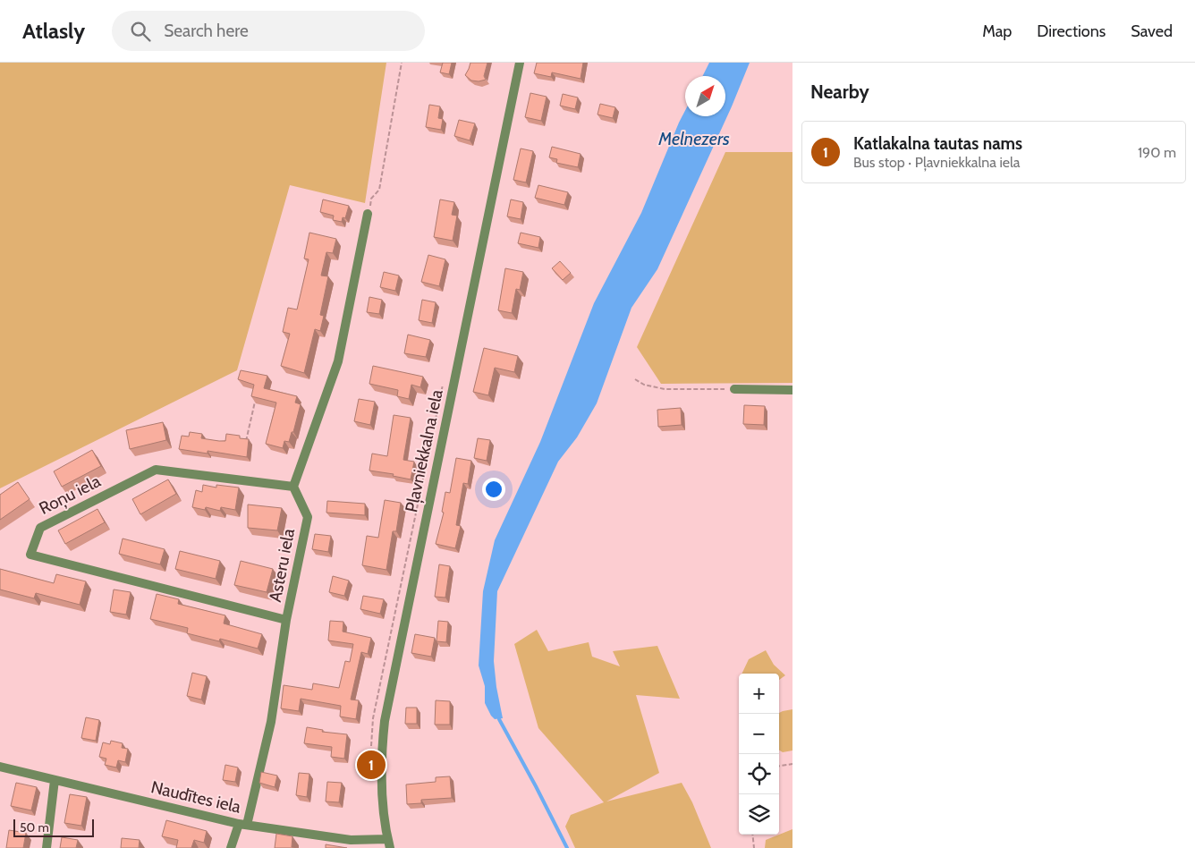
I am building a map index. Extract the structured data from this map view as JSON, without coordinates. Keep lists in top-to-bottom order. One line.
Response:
{"streets":{"street":["Pļavniekkalna iela","Roņu iela","Asteru iela","Naudītes iela"]},"crossings":[["Pļavniekkalna iela","Naudītes iela"],["Roņu iela","Asteru iela"],["Asteru iela","Naudītes iela"]],"water":["Melnezers"],"scale_bar":"50 m","north":"top right","page":{"header":"Atlasly","search":"Search here","nav":["Map","Directions","Saved"],"heading":"Nearby","list":[{"mark":"1","name":"Katlakalna tautas nams","note":"Bus stop · Pļavniekkalna iela","value":"190 m"}],"map_buttons":["+","−"],"pins":"1","scale":"50 m"}}
